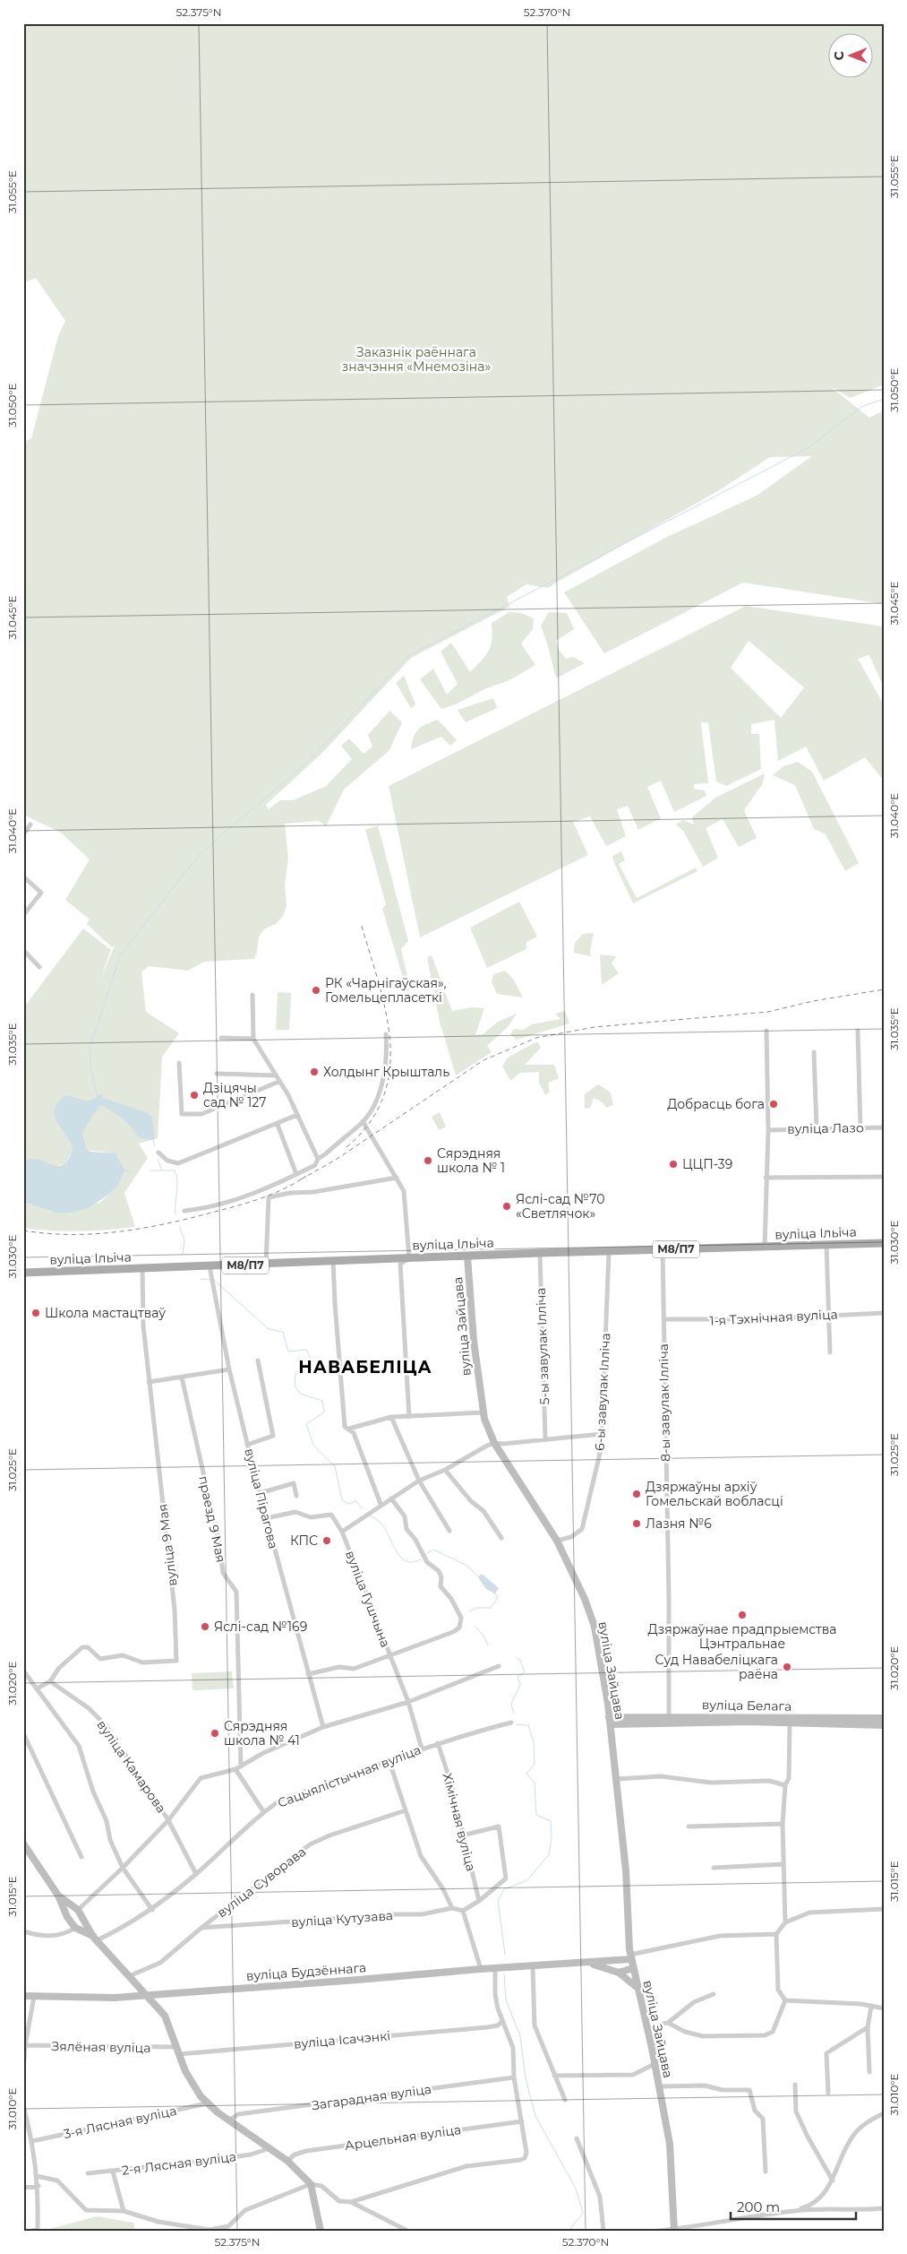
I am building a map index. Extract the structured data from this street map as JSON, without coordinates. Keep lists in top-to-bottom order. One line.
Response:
{"streets":{"main road":["вуліца Ільіча","М8/П7"],"street":["вуліца Лазо","1-я Тэхнічная вуліца","вуліца Зайцава","5-ы завулак Ілліча","6-ы завулак Ілліча","8-ы завулак Ілліча","вуліца Пірагова","праезд 9 Мая","вуліца 9 Мая","вуліца Гушчына","вуліца Белага","вуліца Камарова","Сацыялістычная вуліца","Хімічная вуліца","вуліца Суворава","вуліца Кутузава","вуліца Будзённага","вуліца Ісачэнкі","Зялёная вуліца","Загарадная вуліца","3-я Лясная вуліца","Арцельная вуліца","2-я Лясная вуліца"]},"crossings":[["вуліца Ільіча","вуліца Зайцава"],["вуліца Ільіча","5-ы завулак Ілліча"],["вуліца Ільіча","6-ы завулак Ілліча"],["вуліца Ільіча","8-ы завулак Ілліча"],["вуліца Ільіча","вуліца Пірагова"],["вуліца Ільіча","вуліца 9 Мая"],["1-я Тэхнічная вуліца","8-ы завулак Ілліча"],["вуліца Зайцава","6-ы завулак Ілліча"],["вуліца Зайцава","вуліца Белага"],["вуліца Зайцава","вуліца Будзённага"],["8-ы завулак Ілліча","вуліца Белага"],["вуліца Пірагова","вуліца Гушчына"],["вуліца Пірагова","вуліца Камарова"],["праезд 9 Мая","вуліца Камарова"],["вуліца 9 Мая","вуліца Камарова"],["вуліца Гушчына","вуліца Камарова"],["вуліца Гушчына","Сацыялістычная вуліца"],["вуліца Камарова","Сацыялістычная вуліца"],["Сацыялістычная вуліца","Хімічная вуліца"],["вуліца Суворава","вуліца Кутузава"],["вуліца Ісачэнкі","Зялёная вуліца"]],"districts":["НАВАБЕЛІЦА"],"parks":["Заказнік раённага значэння «Мнемозіна»"],"places":["РК «Чарнігаўская», Гомельцепласеткі","Холдынг Крышталь","Дзіцячы сад № 127","Добрасць бога","Сярэдняя школа № 1","ЦЦП-39","Яслі-сад №70 «Светлячок»","Школа мастацтваў","Дзяржаўны архіў Гомельскай вобласці","Лазня №6","КПС","Дзяржаўнае прадпрыемства Цэнтральнае","Яслі-сад №169","Суд Навабеліцкага раёна","Сярэдняя школа № 41"],"scale_bar":"200 m","north":"left","coordinates":["52.375°N","52.370°N","31.055°E","31.050°E","31.045°E","31.040°E","31.035°E","31.030°E","31.025°E","31.020°E","31.015°E","31.010°E"]}
